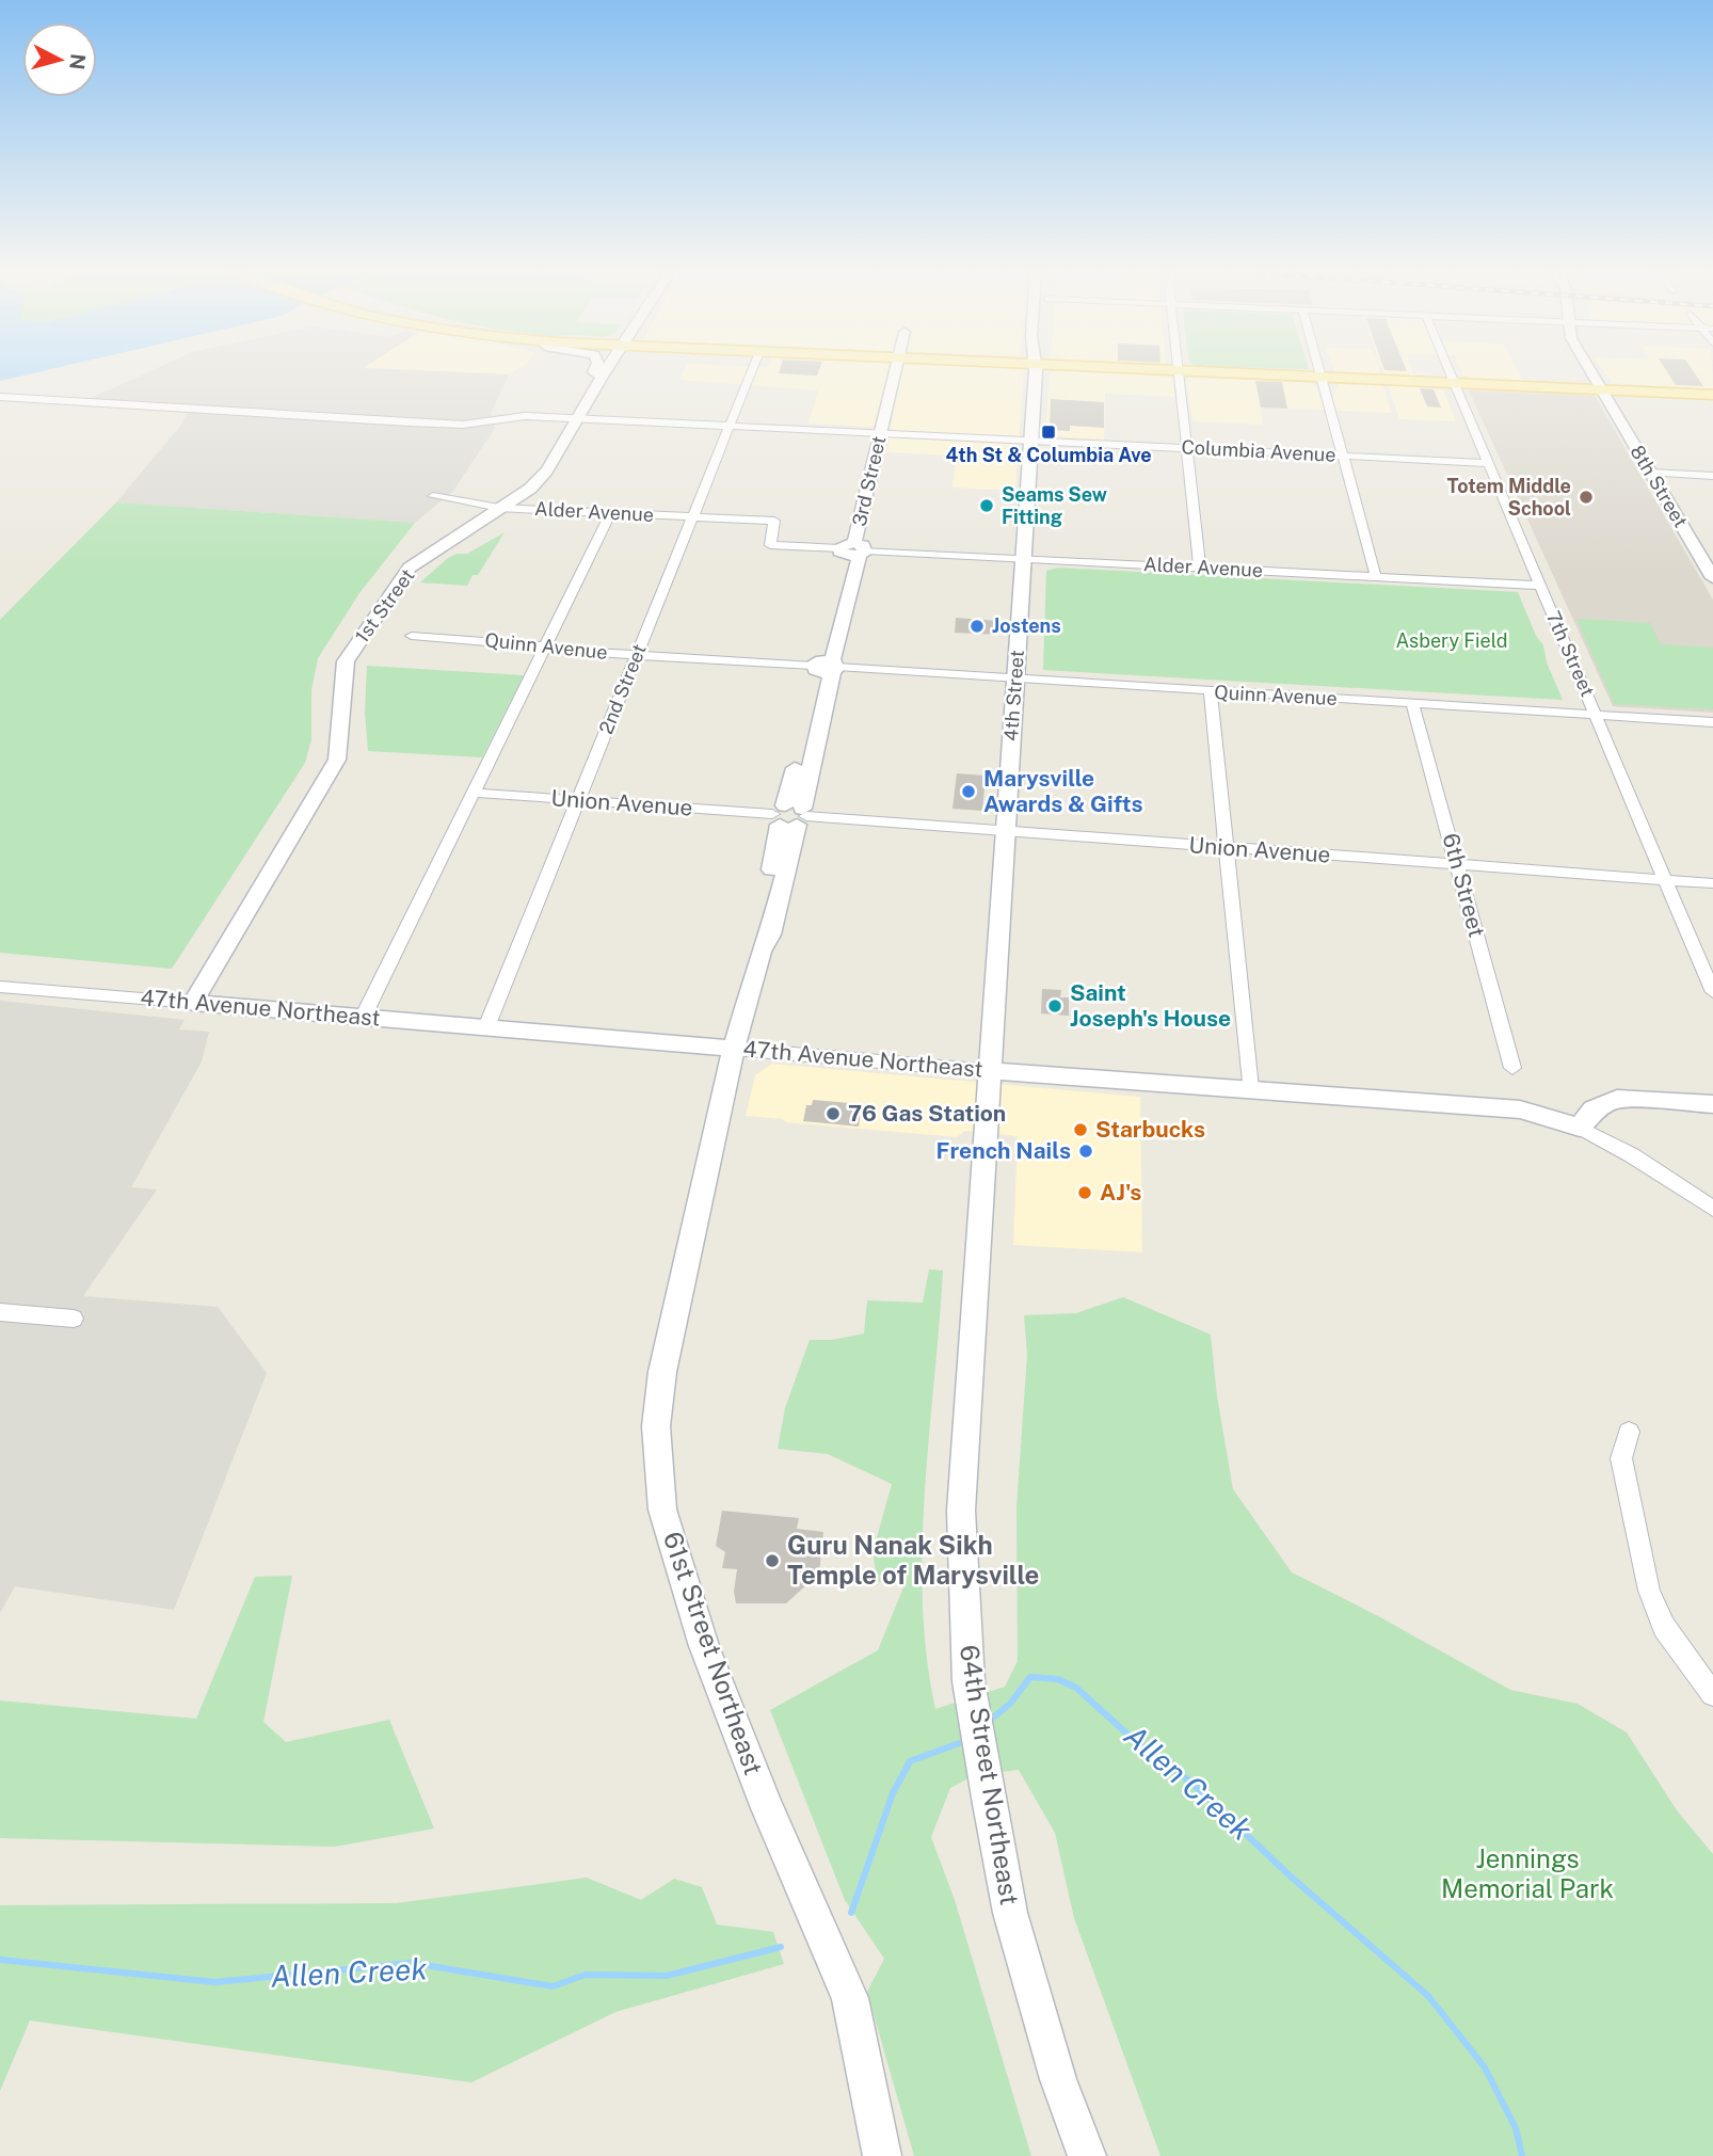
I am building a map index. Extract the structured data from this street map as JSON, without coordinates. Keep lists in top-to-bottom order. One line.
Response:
{"streets":{"street":["Columbia Avenue","3rd Street","8th Street","Alder Avenue","1st Street","Quinn Avenue","7th Street","2nd Street","4th Street","Union Avenue","6th Street","47th Avenue Northeast","61st Street Northeast","64th Street Northeast"]},"crossings":[["Columbia Avenue","3rd Street"],["Columbia Avenue","1st Street"],["Columbia Avenue","7th Street"],["Columbia Avenue","2nd Street"],["Columbia Avenue","4th Street"],["3rd Street","Alder Avenue"],["3rd Street","Quinn Avenue"],["3rd Street","Union Avenue"],["3rd Street","47th Avenue Northeast"],["3rd Street","61st Street Northeast"],["Alder Avenue","1st Street"],["Alder Avenue","7th Street"],["Alder Avenue","2nd Street"],["Alder Avenue","4th Street"],["1st Street","47th Avenue Northeast"],["Quinn Avenue","7th Street"],["Quinn Avenue","2nd Street"],["Quinn Avenue","4th Street"],["Quinn Avenue","6th Street"],["7th Street","Union Avenue"],["2nd Street","Union Avenue"],["2nd Street","47th Avenue Northeast"],["4th Street","Union Avenue"],["4th Street","47th Avenue Northeast"],["4th Street","64th Street Northeast"],["Union Avenue","6th Street"],["47th Avenue Northeast","61st Street Northeast"],["47th Avenue Northeast","64th Street Northeast"]],"water":["Allen Creek"],"parks":["Asbery Field","Jennings Memorial Park"],"places":{"transit":["4th St & Columbia Ave"],"other":["Totem Middle School","Seams Sew Fitting","Jostens","Marysville Awards & Gifts","Saint Joseph's House","76 Gas Station","Starbucks","French Nails","AJ's","Guru Nanak Sikh Temple of Marysville"]},"north":"right"}
